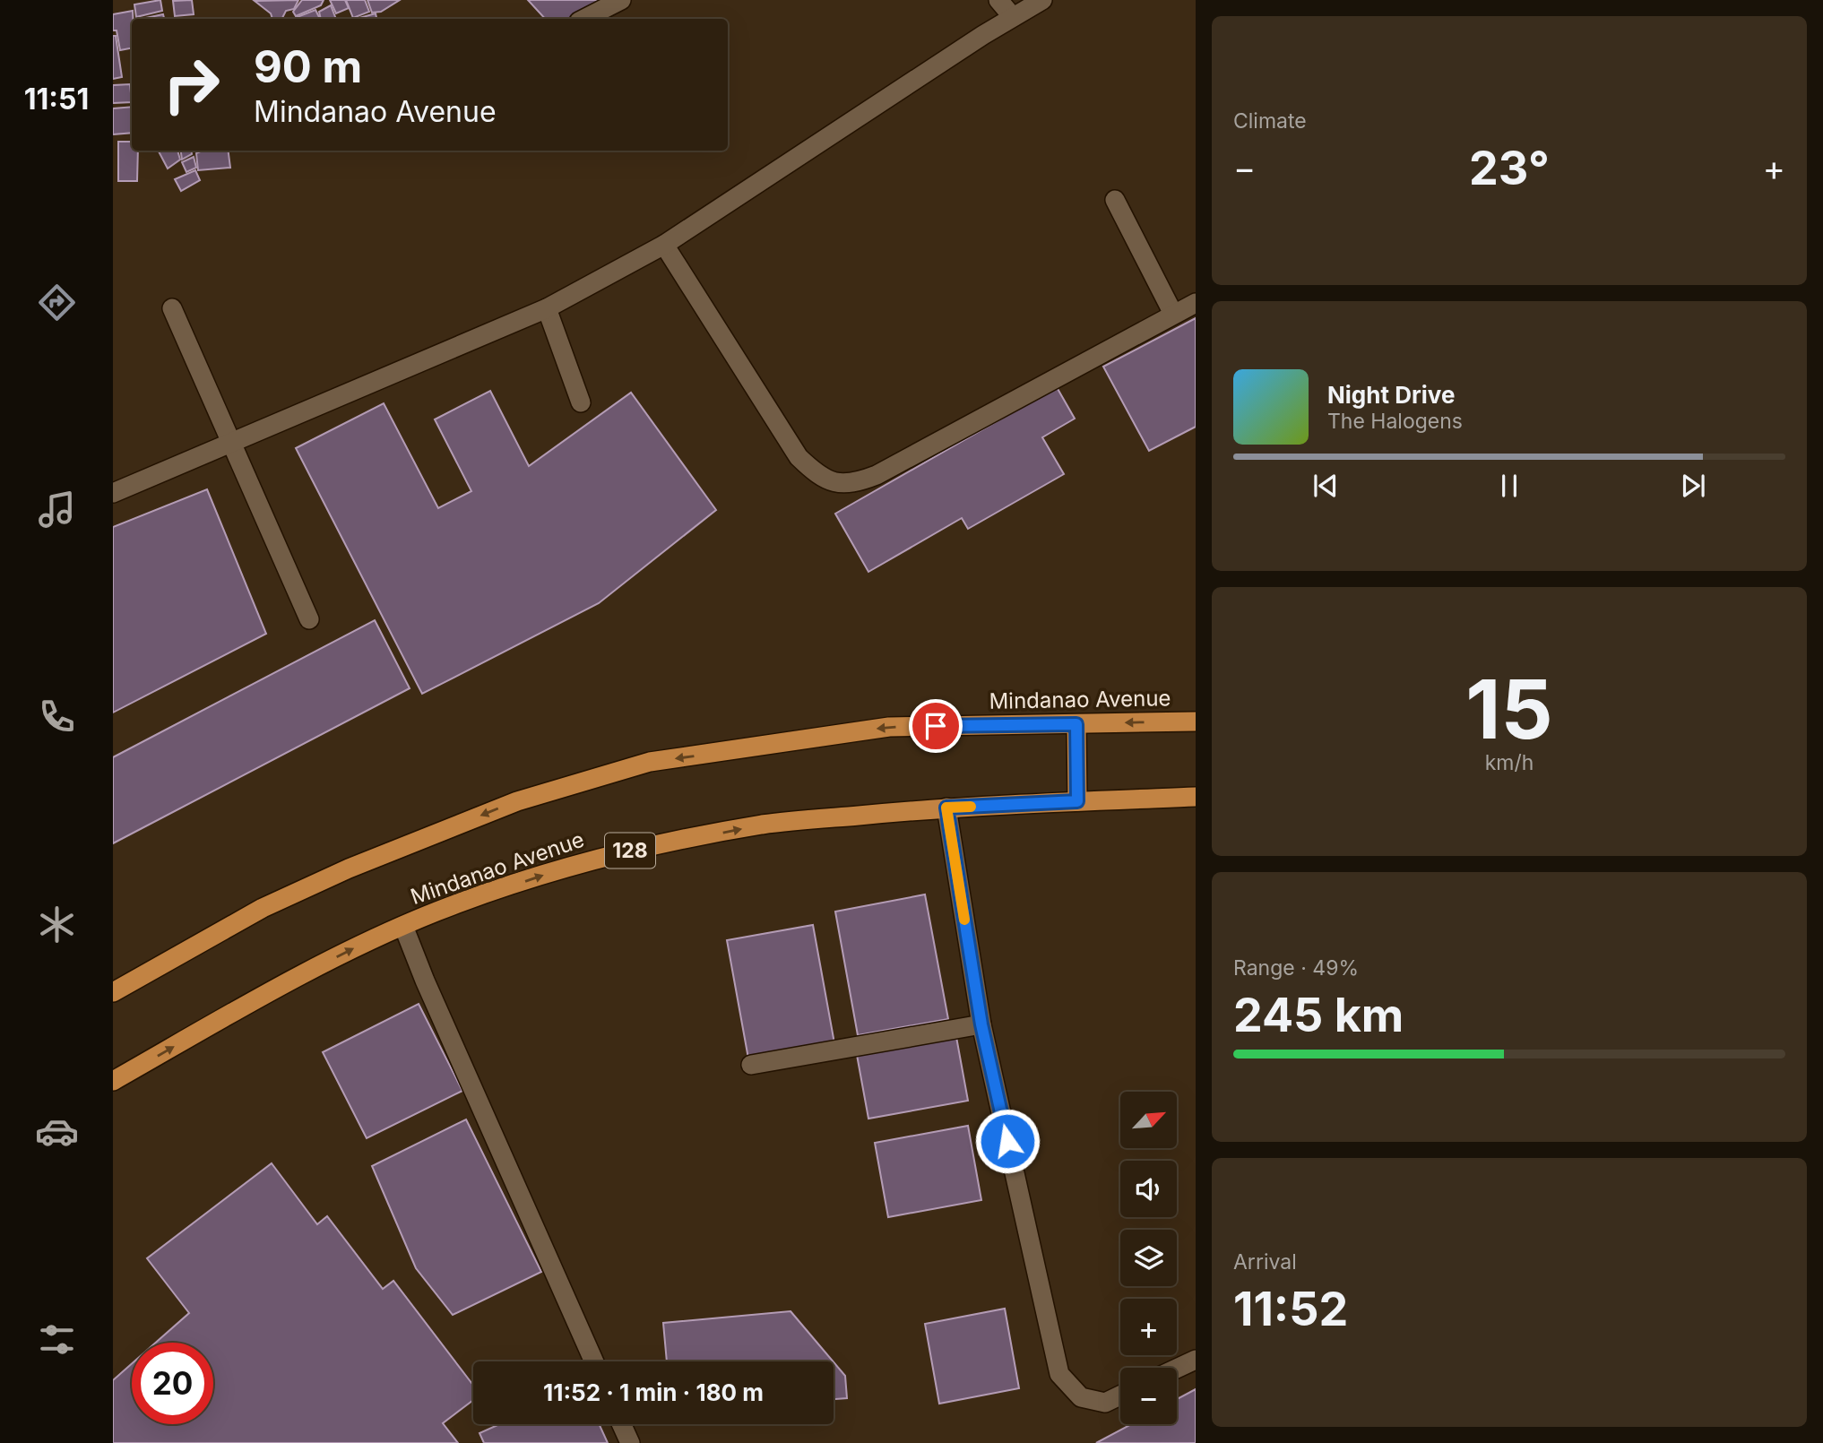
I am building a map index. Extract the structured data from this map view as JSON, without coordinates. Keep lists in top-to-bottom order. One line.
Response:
{"streets":{"main road":["Mindanao Avenue","128"]},"north":"top right","page":{"tabs":"11:51","tile":["Climate",["15","km/h"],["Range · 49%","245 km"],["Arrival","11:52"]],"turn":["90 m","Mindanao Avenue"],"heat":["−","23°","+"],"song":["Night Drive","The Halogens"],"map_buttons":["+","−"],"limit":"20","trip":"11:52 · 1 min · 180 m"}}
